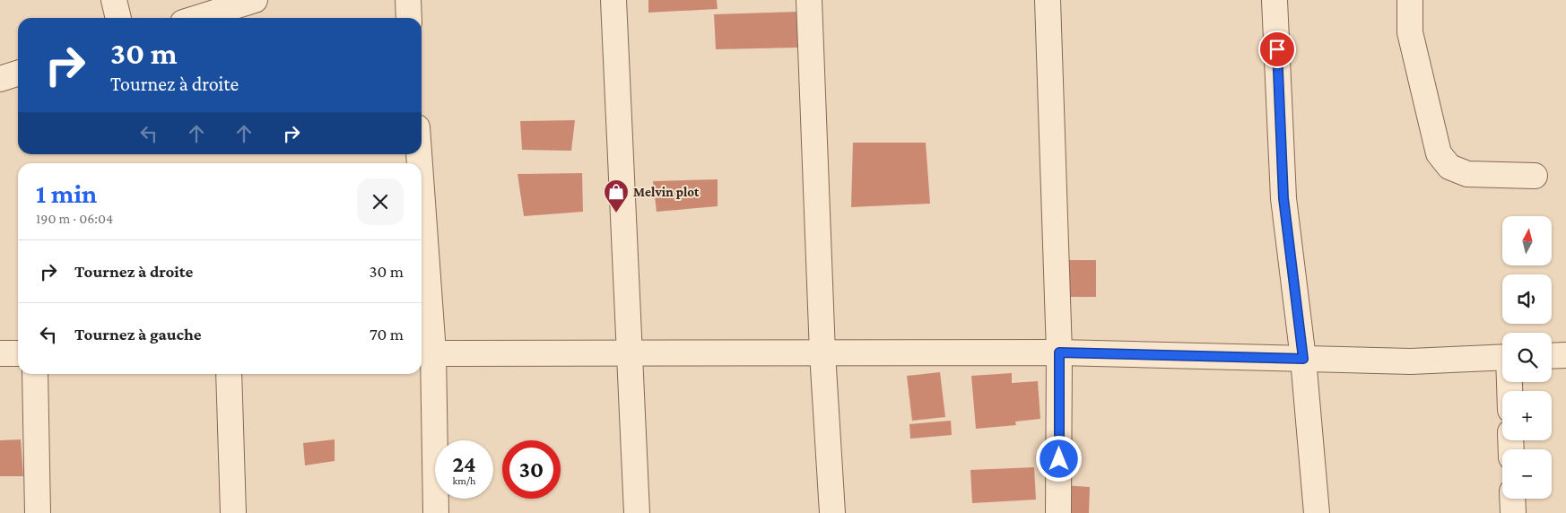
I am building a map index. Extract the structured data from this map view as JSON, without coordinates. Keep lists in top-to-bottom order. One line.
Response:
{"places":{"shop":["Melvin plot"]},"north":"top","page":{"turn":["30 m","Tournez à droite"],"heading":["1 min","190 m · 06:04"],"map_buttons":["+","−"],"list":[{"name":"Tournez à droite","value":"30 m"},{"name":"Tournez à gauche","value":"70 m"}],"speed":"24 km/h","limit":"30"}}
